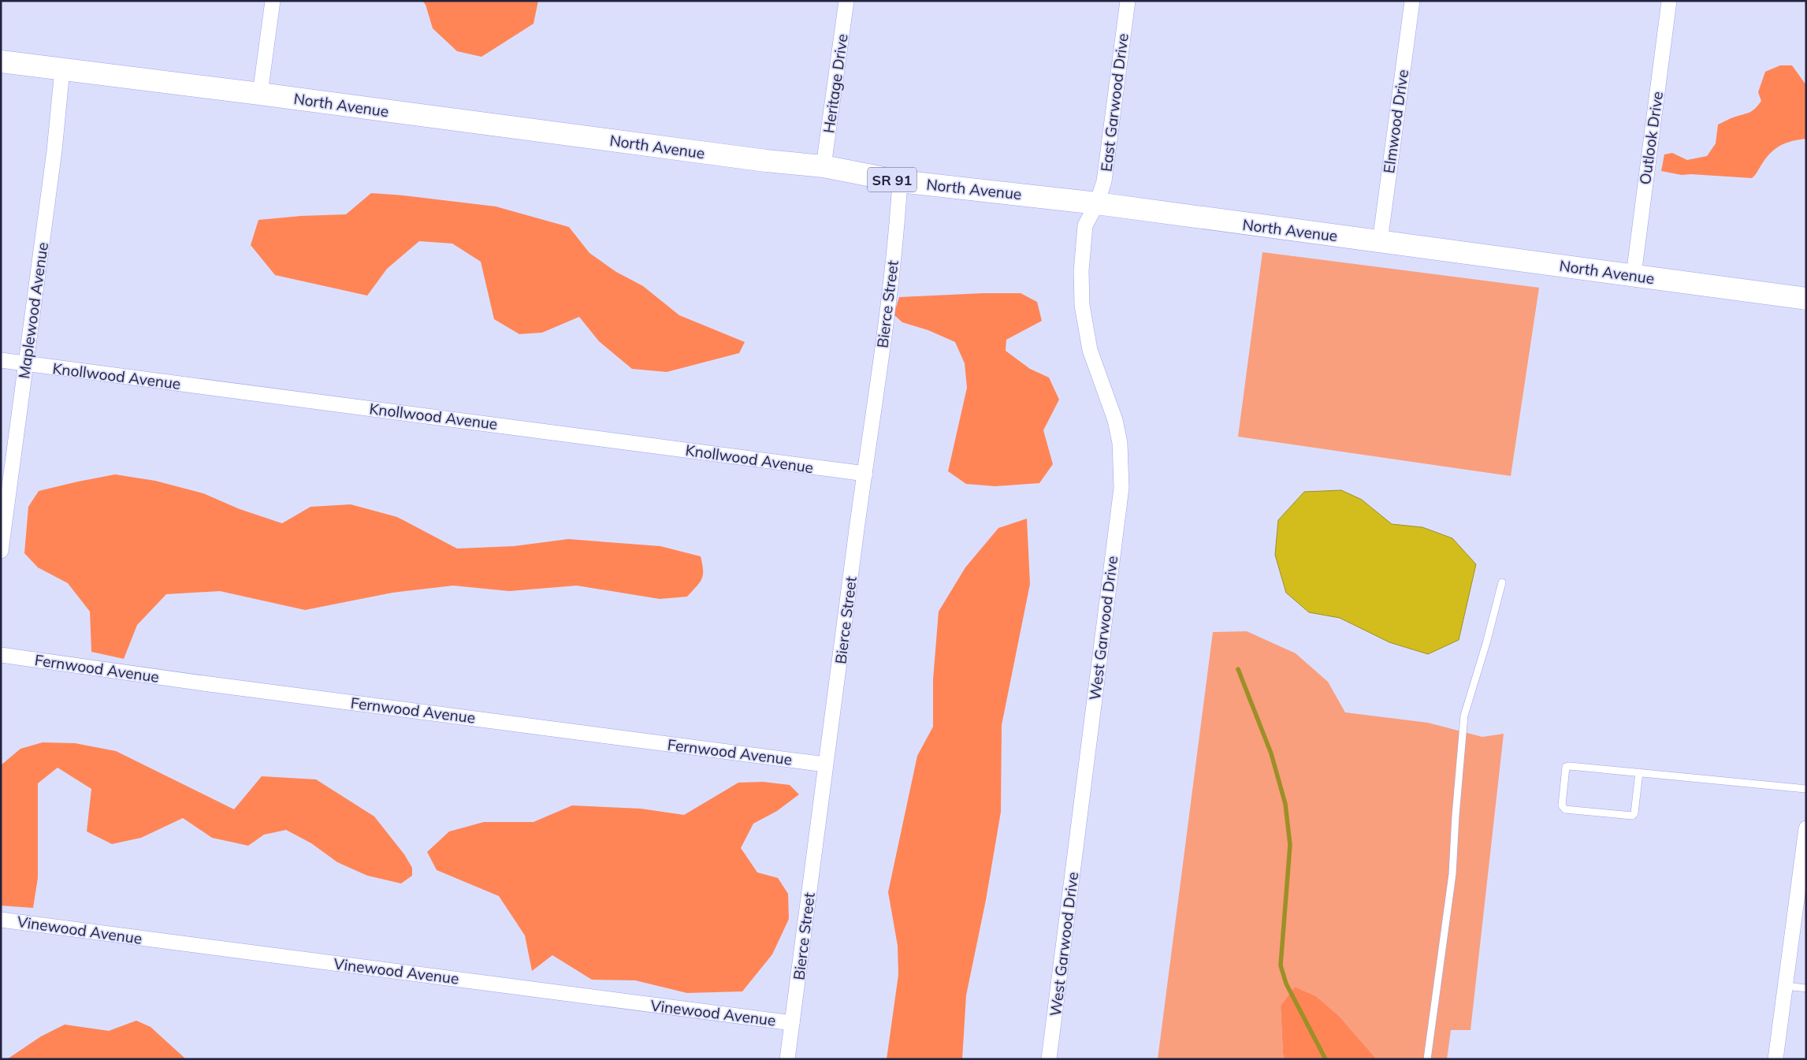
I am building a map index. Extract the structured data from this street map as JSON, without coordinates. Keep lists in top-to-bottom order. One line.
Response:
{"streets":{"main road":["North Avenue","SR 91"],"street":["Heritage Drive","East Garwood Drive","Elmwood Drive","Outlook Drive","Bierce Street","Maplewood Avenue","Knollwood Avenue","West Garwood Drive","Fernwood Avenue","Vinewood Avenue"]},"crossings":[["Heritage Drive","North Avenue"],["East Garwood Drive","North Avenue"],["East Garwood Drive","West Garwood Drive"],["North Avenue","Elmwood Drive"],["North Avenue","Outlook Drive"],["North Avenue","Bierce Street"],["North Avenue","Maplewood Avenue"],["North Avenue","West Garwood Drive"],["Bierce Street","Knollwood Avenue"],["Bierce Street","Fernwood Avenue"],["Bierce Street","Vinewood Avenue"],["Maplewood Avenue","Knollwood Avenue"]]}
